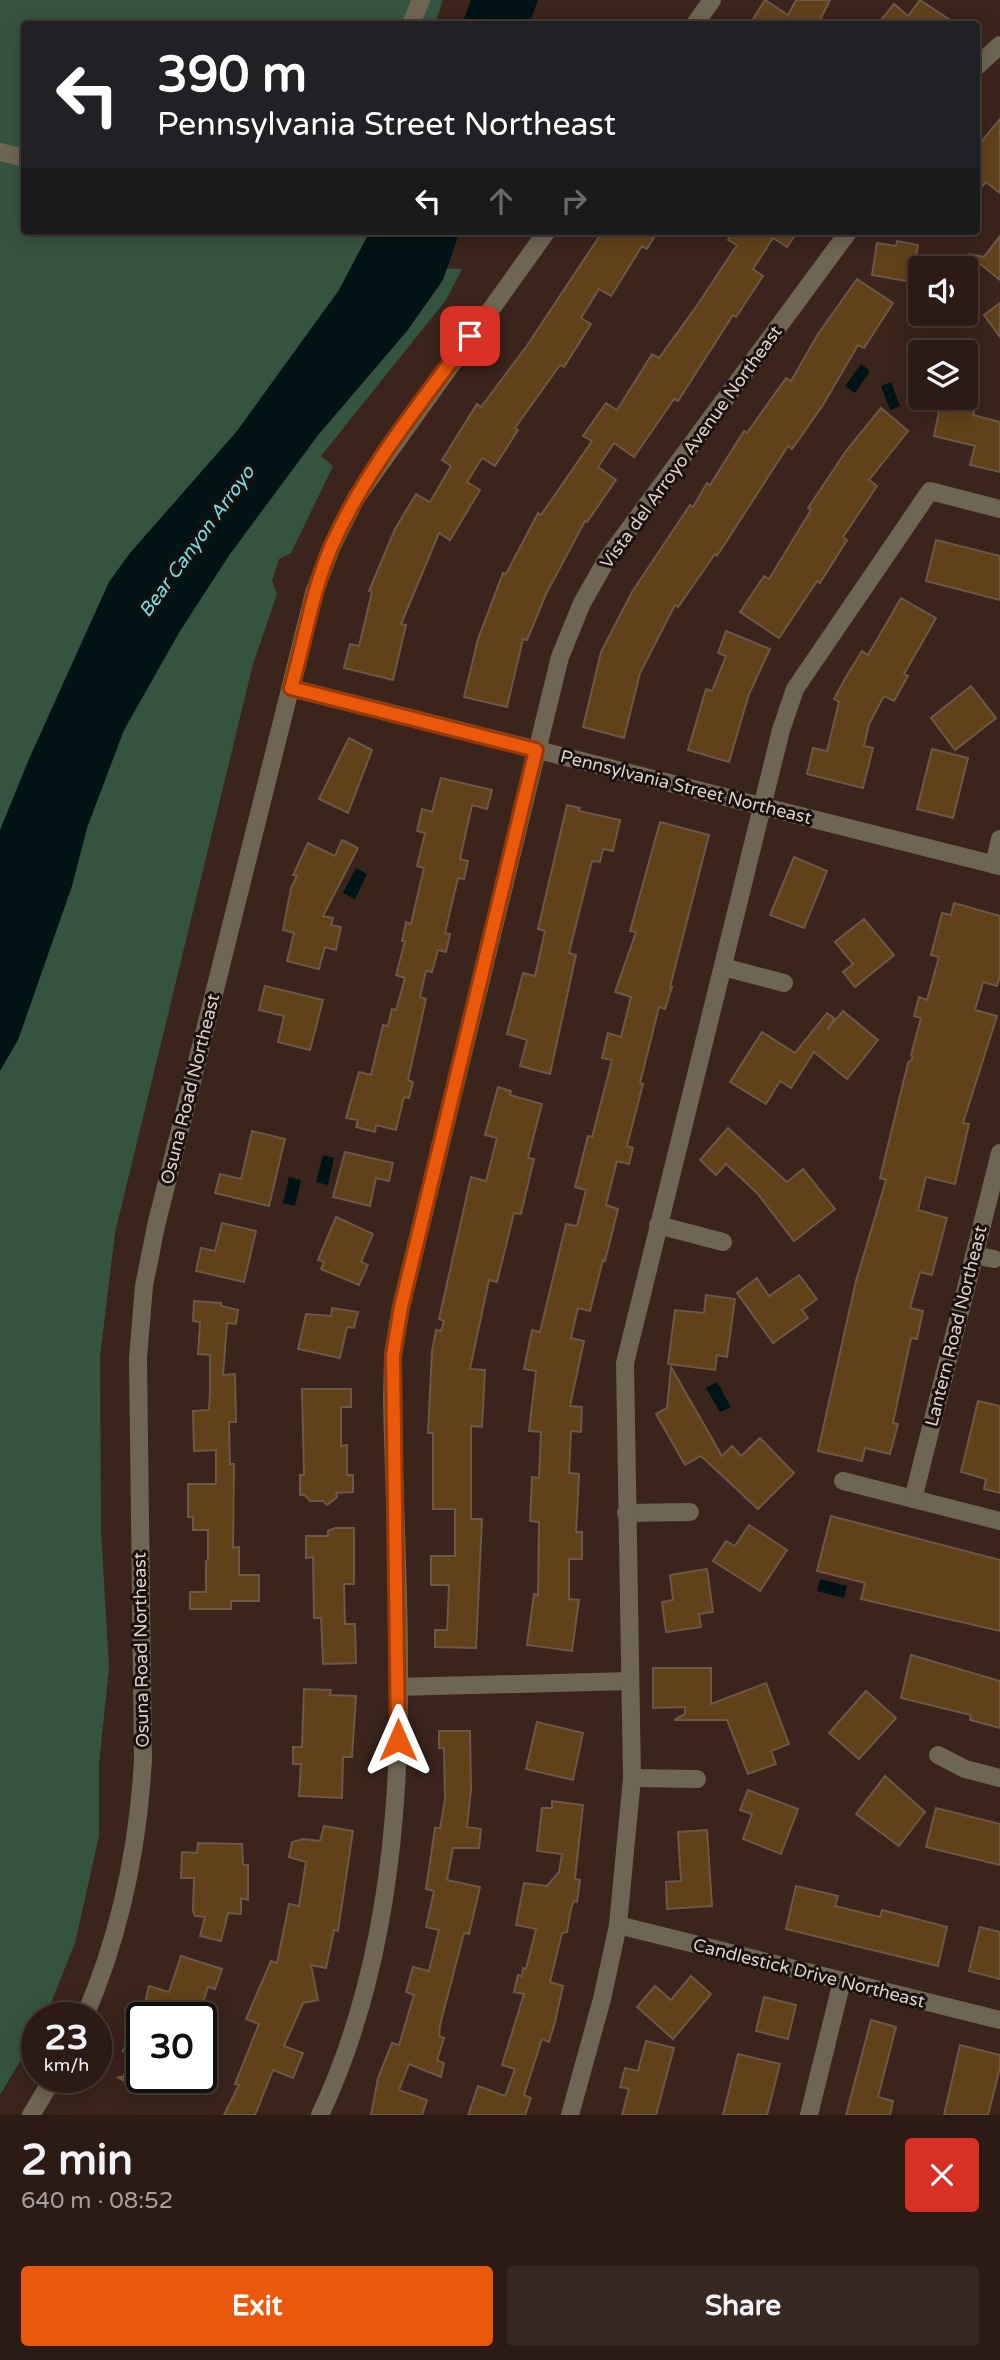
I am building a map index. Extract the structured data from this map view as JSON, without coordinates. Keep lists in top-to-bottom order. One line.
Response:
{"streets":{"street":["Vista del Arroyo Avenue Northeast","Pennsylvania Street Northeast","Osuna Road Northeast","Lantern Road Northeast","Candlestick Drive Northeast"]},"crossings":[["Vista del Arroyo Avenue Northeast","Pennsylvania Street Northeast"],["Pennsylvania Street Northeast","Osuna Road Northeast"]],"water":["Bear Canyon Arroyo"],"page":{"turn":["390 m","Pennsylvania Street Northeast"],"speed":"23 km/h","limit":"30","heading":["2 min","640 m · 08:52"],"buttons":["Exit","Share"]}}
